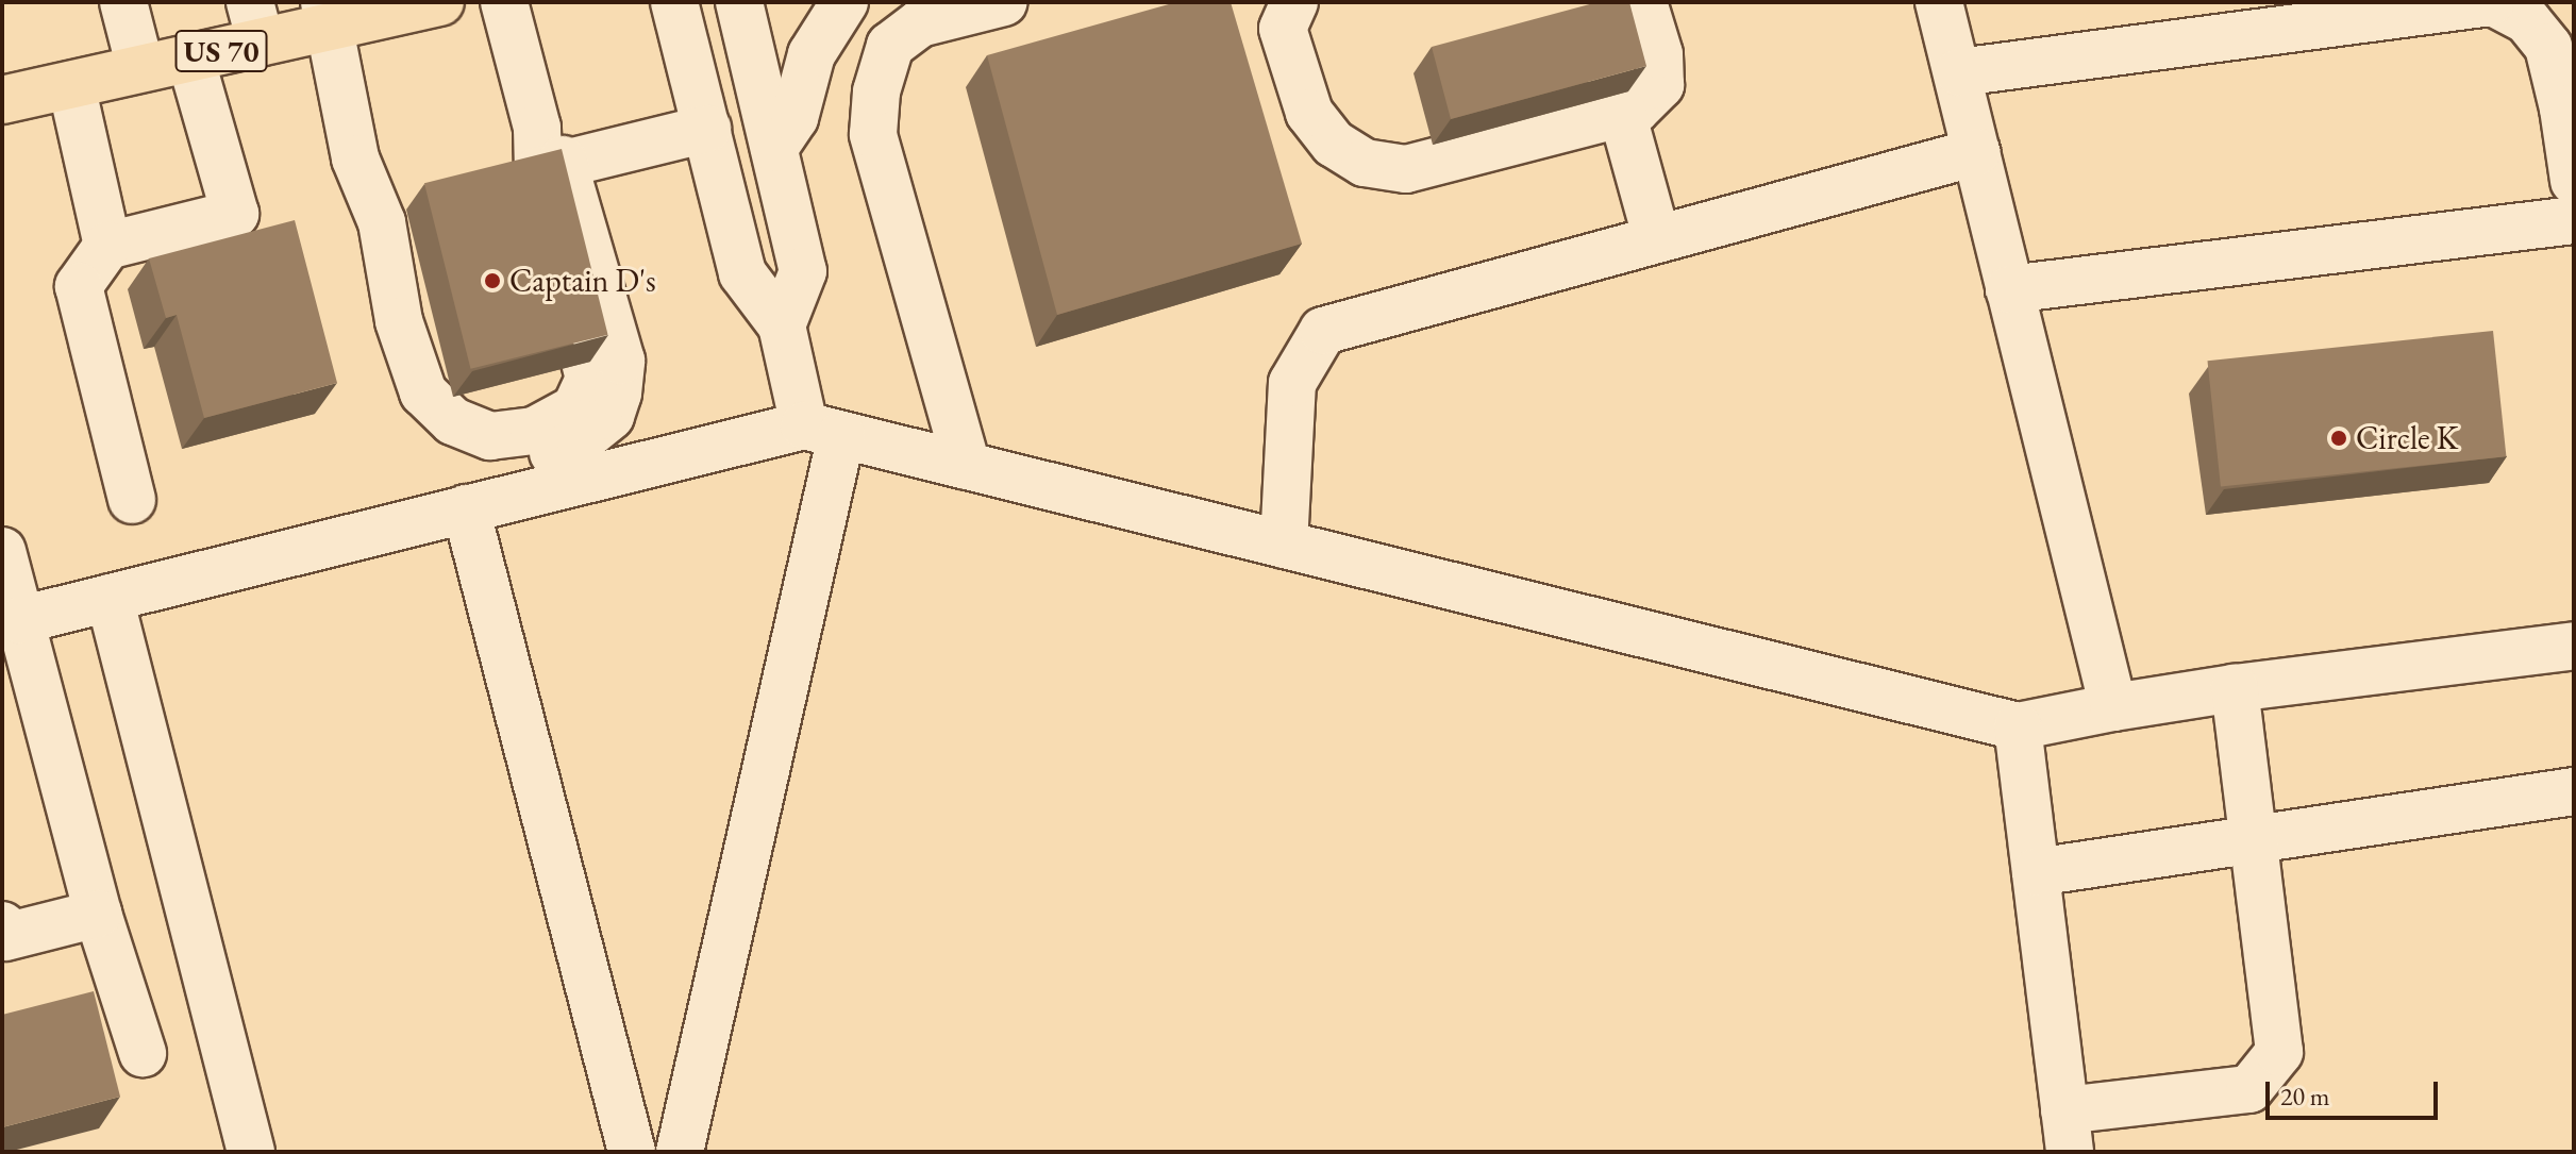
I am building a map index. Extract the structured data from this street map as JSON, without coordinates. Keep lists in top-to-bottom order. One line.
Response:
{"streets":{"main road":["US 70"]},"places":["Captain D's","Circle K"],"scale_bar":"20 m"}
